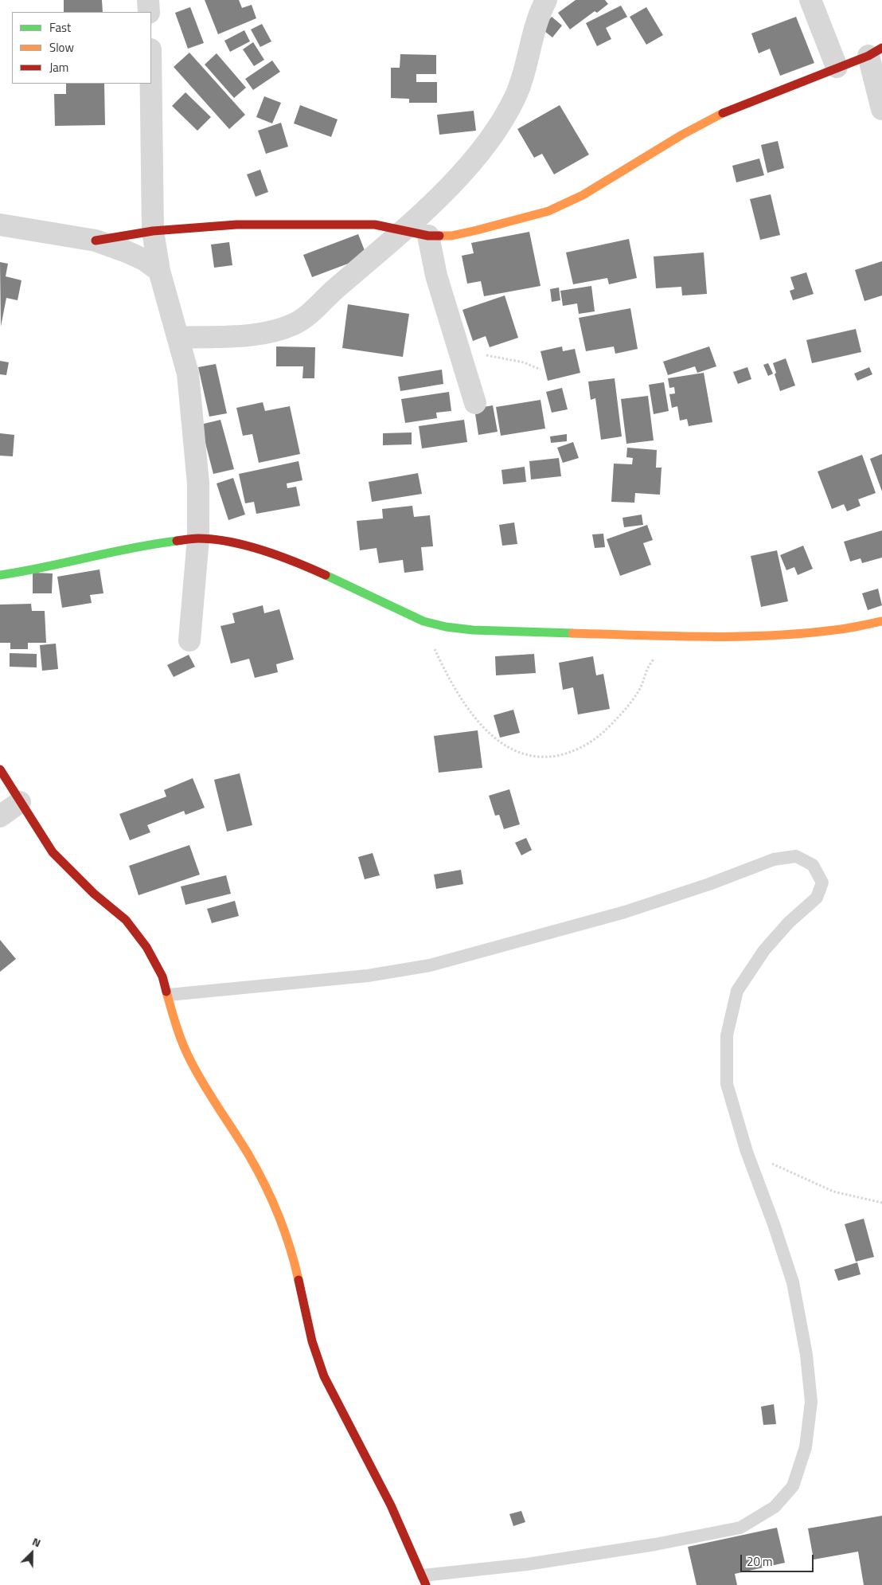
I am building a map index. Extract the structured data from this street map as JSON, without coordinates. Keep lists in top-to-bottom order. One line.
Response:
{"legend":["Fast","Slow","Jam"],"scale_bar":"20 m","north":"top right"}
